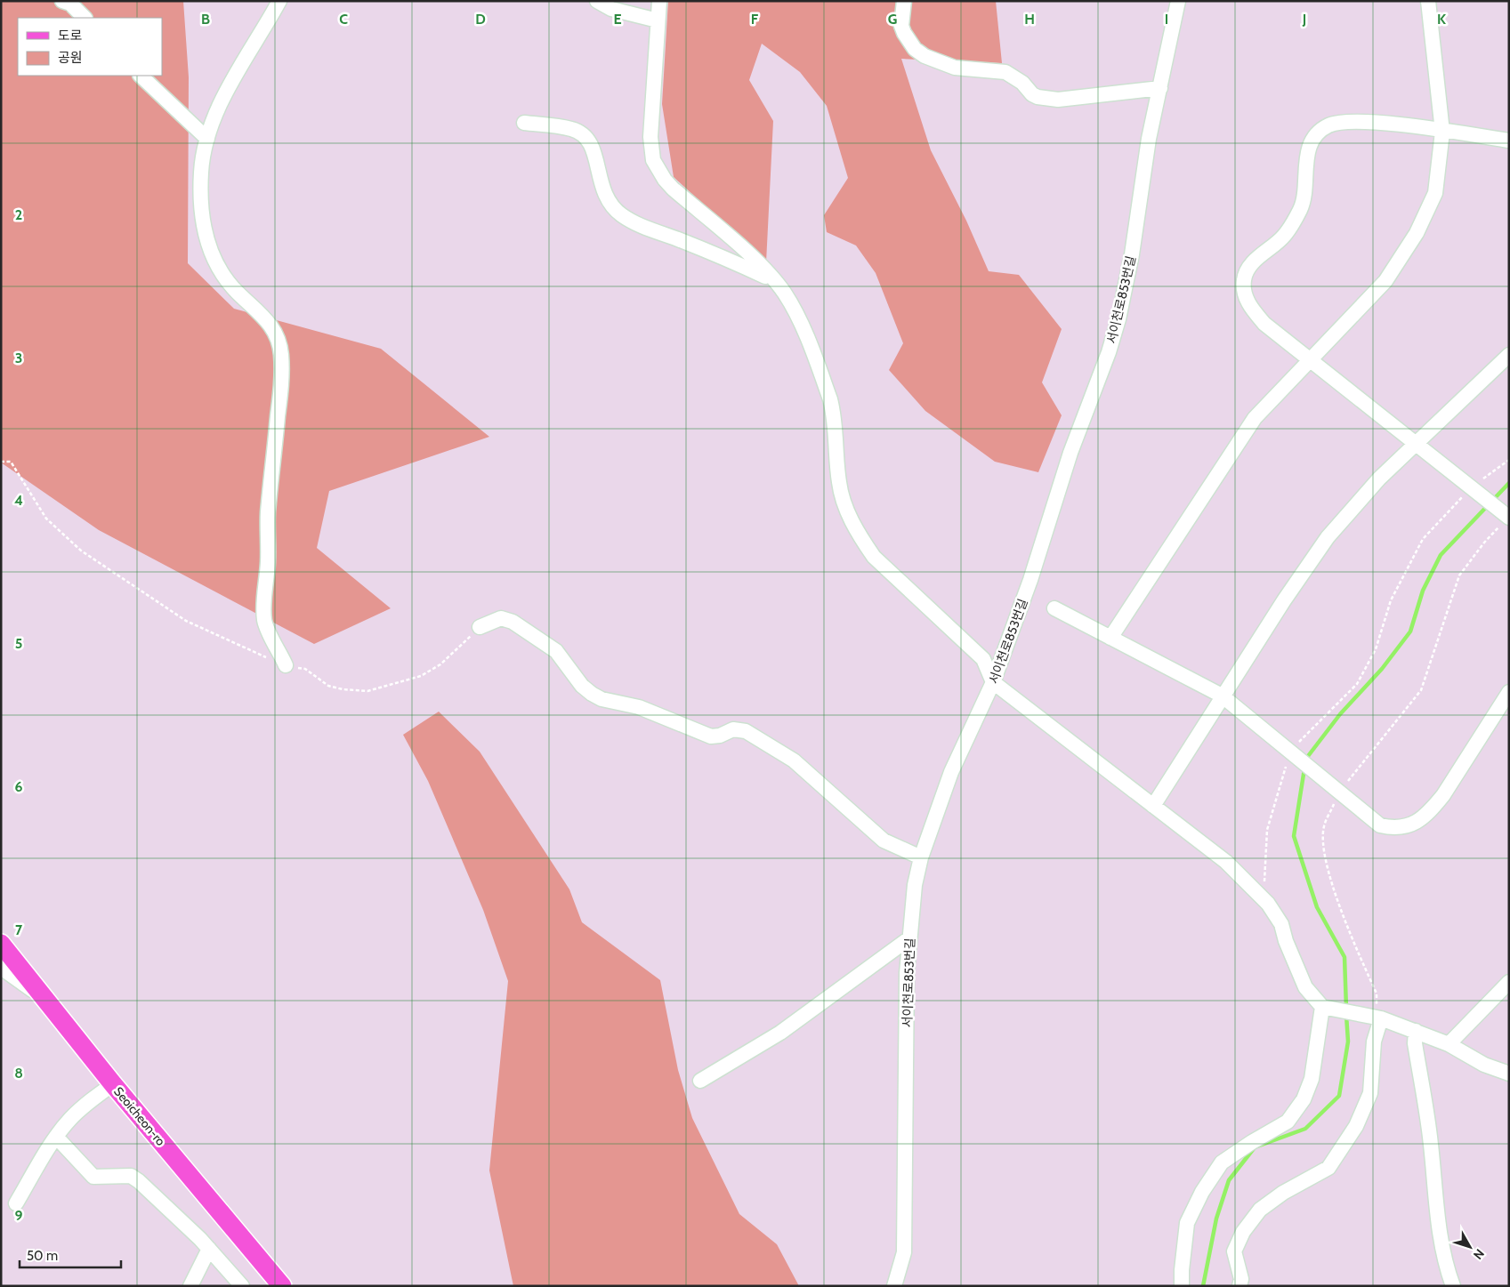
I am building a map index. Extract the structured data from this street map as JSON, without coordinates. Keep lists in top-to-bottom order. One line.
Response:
{"streets":{"main road":["Seoicheon-ro"],"street":["서이천로853번길"]},"legend":["도로","공원"],"scale_bar":"50 m","north":"bottom right","grid":{"columns":["B","C","D","E","F","G","H","I","J","K"],"rows":["2","3","4","5","6","7","8","9"]}}
